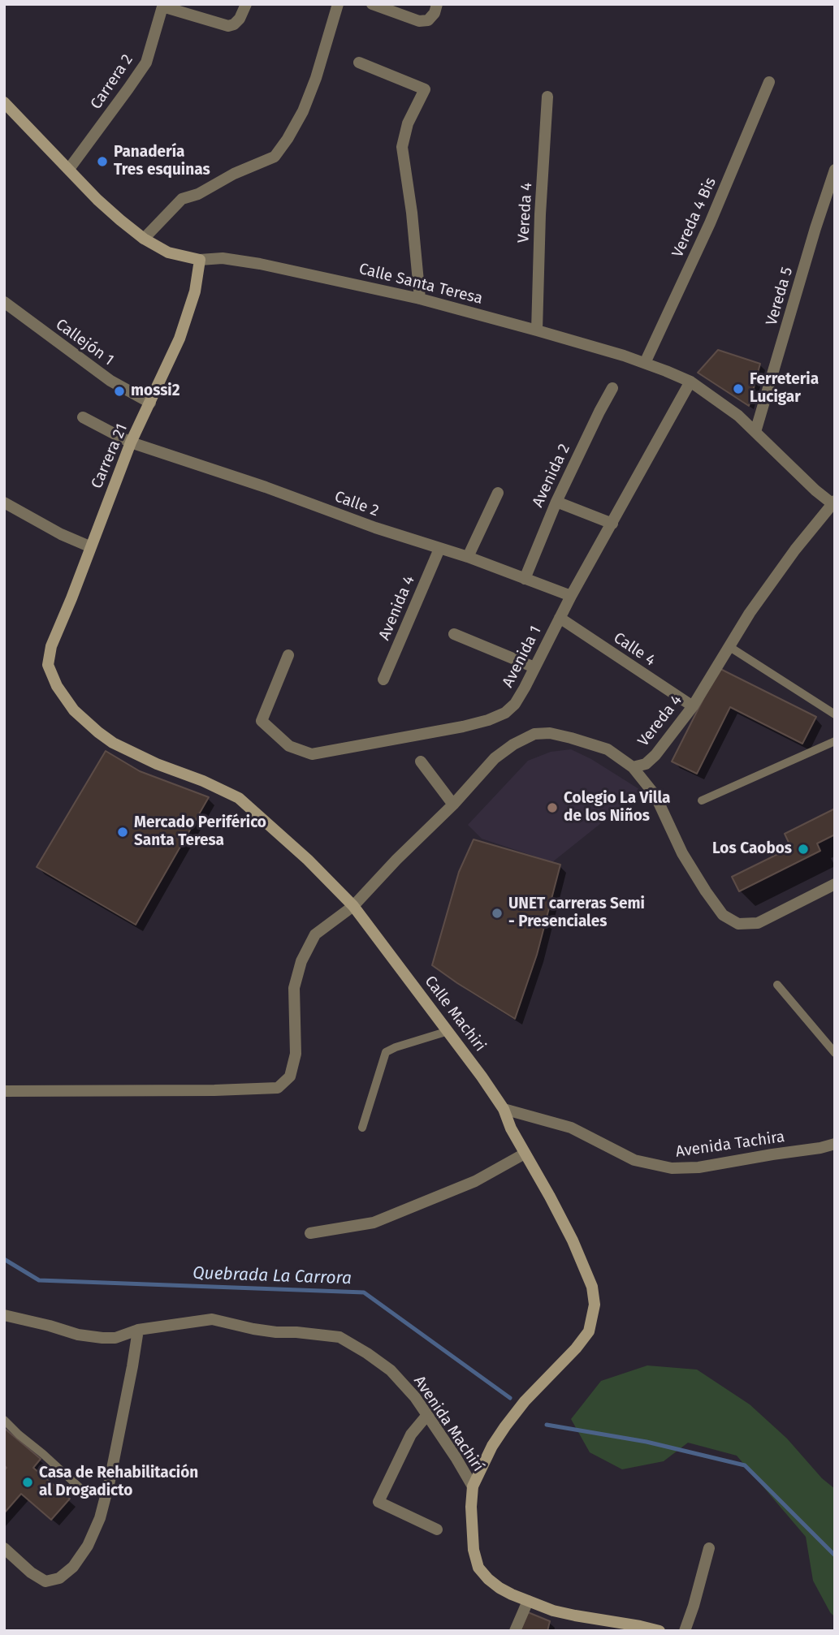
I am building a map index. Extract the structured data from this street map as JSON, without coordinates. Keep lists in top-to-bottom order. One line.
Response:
{"streets":{"street":["Carrera 2","Vereda 4","Vereda 4 Bis","Calle Santa Teresa","Vereda 5","Callejón 1","Carrera 21","Avenida 2","Calle 2","Avenida 4","Calle 4","Avenida 1","Calle Machiri","Avenida Tachira","Avenida Machirí"]},"crossings":[["Carrera 2","Calle Santa Teresa"],["Vereda 4","Calle Santa Teresa"],["Vereda 4","Calle 4"],["Vereda 4","Calle Machiri"],["Vereda 4 Bis","Calle Santa Teresa"],["Calle Santa Teresa","Vereda 5"],["Calle Santa Teresa","Carrera 21"],["Calle Santa Teresa","Avenida 1"],["Callejón 1","Carrera 21"],["Carrera 21","Calle 2"],["Carrera 21","Calle Machiri"],["Avenida 2","Calle 2"],["Calle 2","Avenida 4"],["Calle 2","Avenida 1"],["Calle 4","Avenida 1"],["Calle Machiri","Avenida Tachira"],["Calle Machiri","Avenida Machirí"]],"water":["Quebrada La Carrora"],"places":["Panadería Tres esquinas","Ferreteria Lucigar","mossi2","Colegio La Villa de los Niños","Mercado Periférico Santa Teresa","Los Caobos","UNET carreras Semi - Presenciales","Casa de Rehabilitación al Drogadicto"]}
